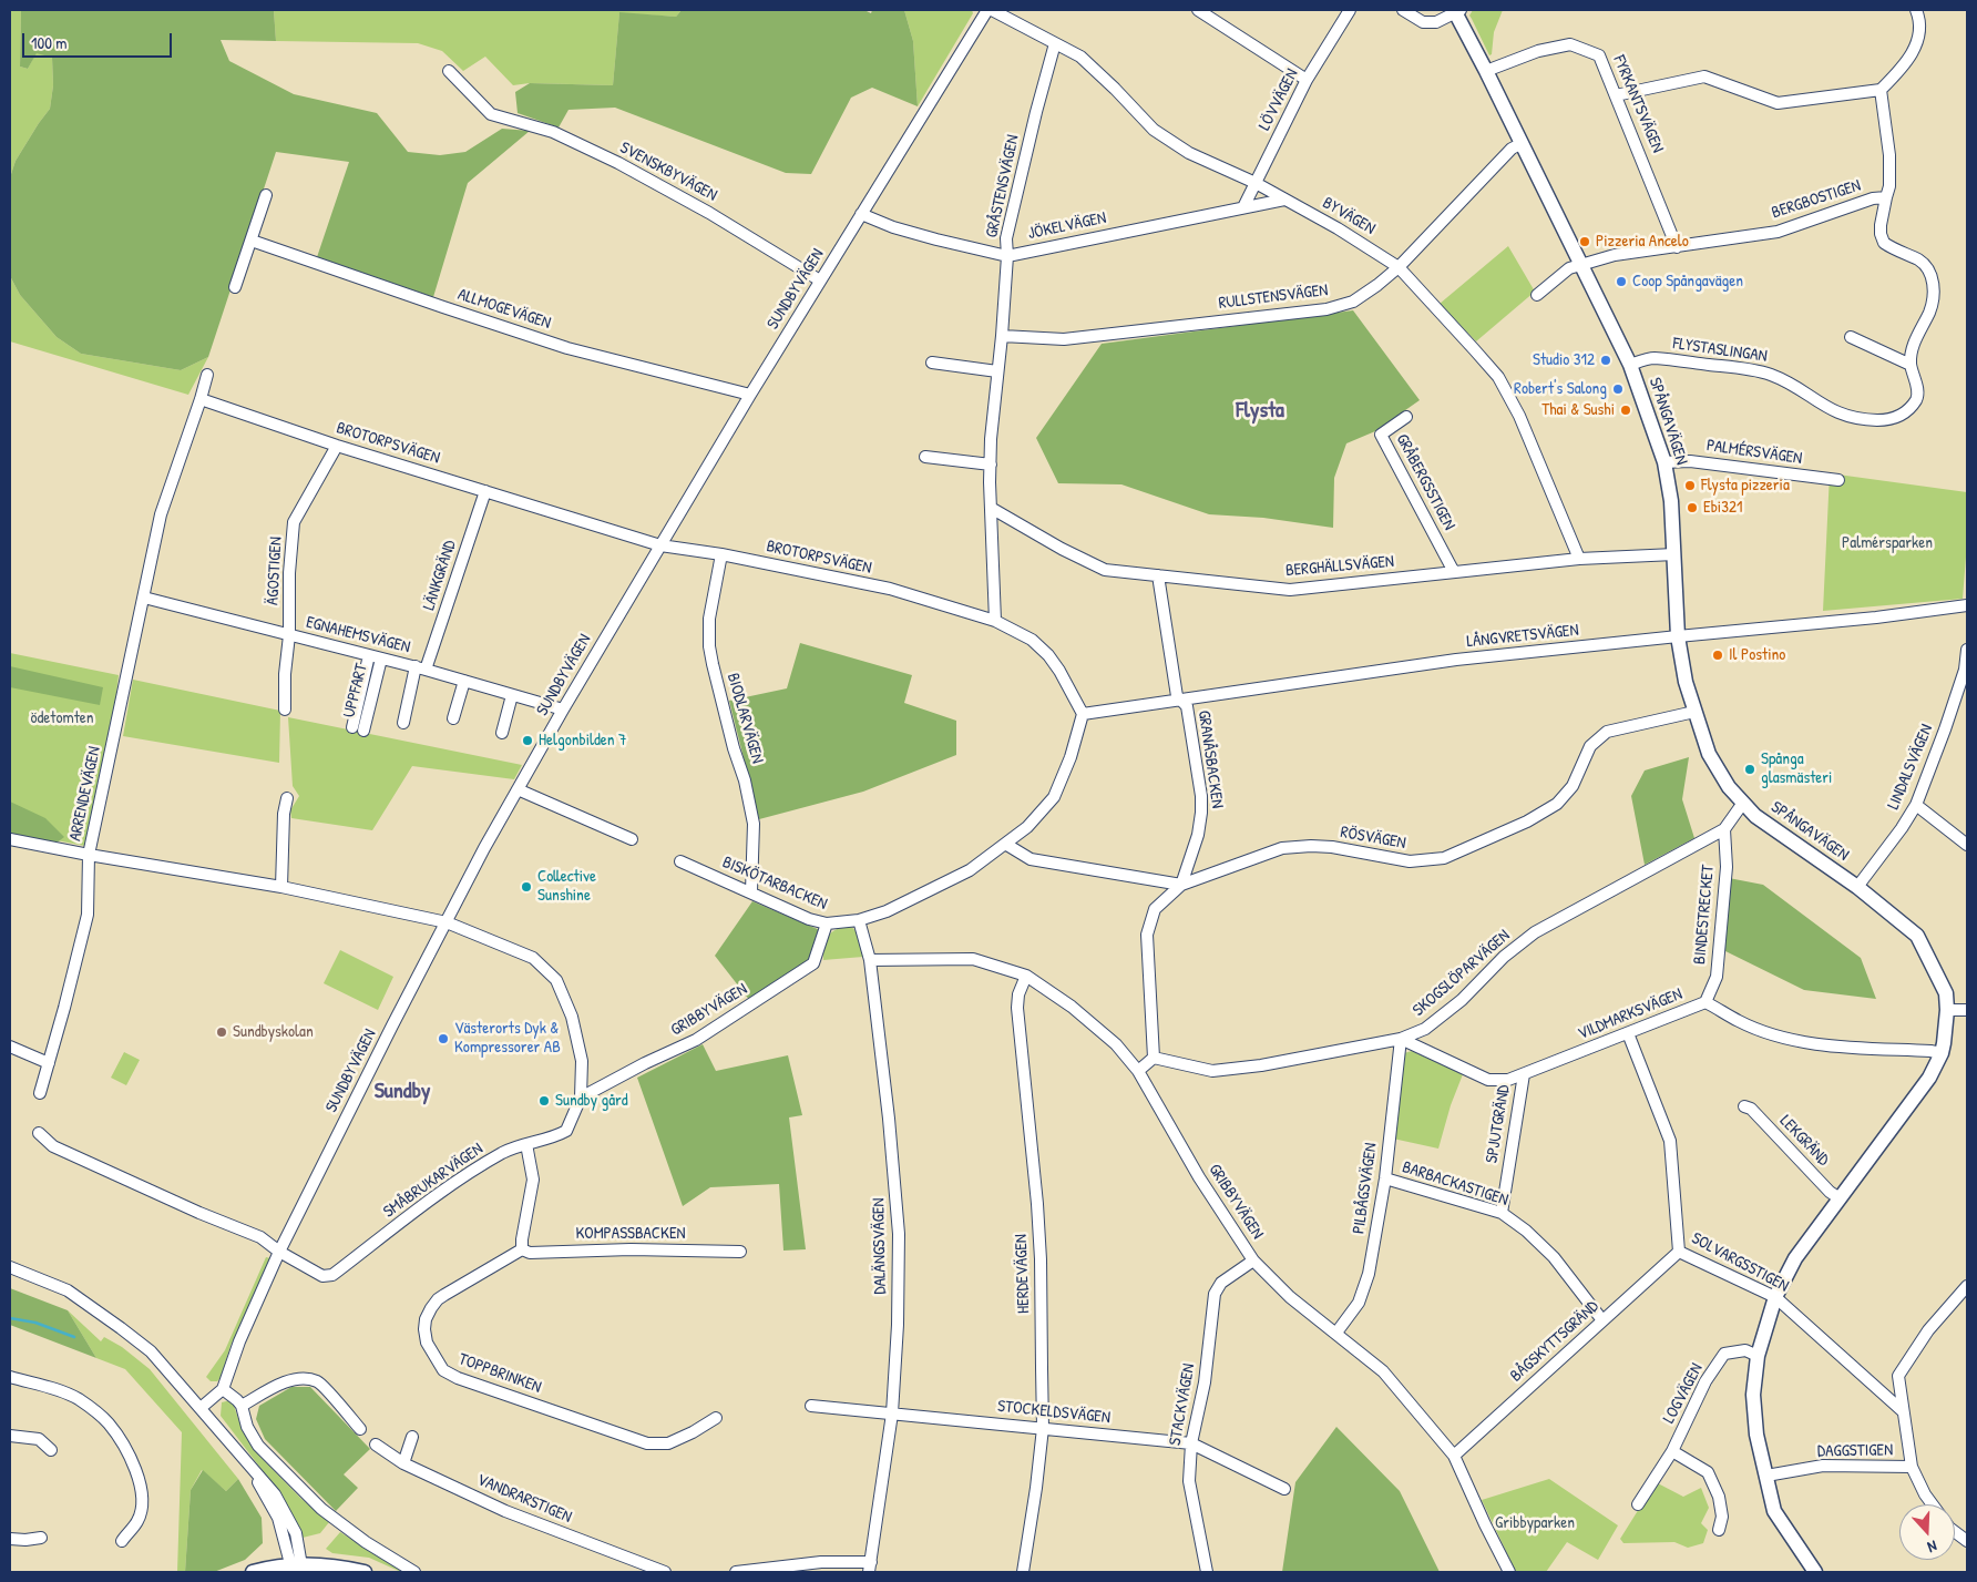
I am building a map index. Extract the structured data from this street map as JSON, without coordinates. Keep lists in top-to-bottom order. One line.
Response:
{"streets":{"street":["LÖVVÄGEN","FYRKANTSVÄGEN","SVENSKBYVÄGEN","GRÅSTENSVÄGEN","BERGBOSTIGEN","BYVÄGEN","JÖKELVÄGEN","SUNDBYVÄGEN","RULLSTENSVÄGEN","ALLMOGEVÄGEN","FLYSTASLINGAN","SPÅNGAVÄGEN","BROTORPSVÄGEN","PALMÉRSVÄGEN","GRÅBERGSSTIGEN","BERGHÄLLSVÄGEN","ÄGOSTIGEN","LÄNKGRÄND","EGNAHEMSVÄGEN","LÅNGVRETSVÄGEN","UPPFART","BIODLARVÄGEN","GRANÅSBACKEN","LINDALSVÄGEN","ARRENDEVÄGEN","RÖSVÄGEN","BISKÖTARBACKEN","BINDESTRECKET","SKOGSLÖPARVÄGEN","GRIBBYVÄGEN","VILDMARKSVÄGEN","SPJUTGRÄND","LEKGRÄND","SMÅBRUKARVÄGEN","BARBACKASTIGEN","PILBÅGSVÄGEN","KOMPASSBACKEN","DALÄNGSVÄGEN","SOLVARGSSTIGEN","HERDEVÄGEN","BÅGSKYTTSGRÄND","TOPPBRINKEN","LOGVÄGEN","STACKVÄGEN","STOCKELDSVÄGEN","DAGGSTIGEN","VANDRARSTIGEN"]},"crossings":[["LÖVVÄGEN","BYVÄGEN"],["LÖVVÄGEN","JÖKELVÄGEN"],["FYRKANTSVÄGEN","BERGBOSTIGEN"],["FYRKANTSVÄGEN","SPÅNGAVÄGEN"],["SVENSKBYVÄGEN","SUNDBYVÄGEN"],["GRÅSTENSVÄGEN","BYVÄGEN"],["GRÅSTENSVÄGEN","JÖKELVÄGEN"],["GRÅSTENSVÄGEN","RULLSTENSVÄGEN"],["GRÅSTENSVÄGEN","BROTORPSVÄGEN"],["GRÅSTENSVÄGEN","BERGHÄLLSVÄGEN"],["BERGBOSTIGEN","FLYSTASLINGAN"],["BERGBOSTIGEN","SPÅNGAVÄGEN"],["BYVÄGEN","JÖKELVÄGEN"],["BYVÄGEN","SUNDBYVÄGEN"],["BYVÄGEN","RULLSTENSVÄGEN"],["BYVÄGEN","BERGHÄLLSVÄGEN"],["JÖKELVÄGEN","SUNDBYVÄGEN"],["SUNDBYVÄGEN","ALLMOGEVÄGEN"],["SUNDBYVÄGEN","BROTORPSVÄGEN"],["SUNDBYVÄGEN","EGNAHEMSVÄGEN"],["SUNDBYVÄGEN","SMÅBRUKARVÄGEN"],["RULLSTENSVÄGEN","SPÅNGAVÄGEN"],["FLYSTASLINGAN","SPÅNGAVÄGEN"],["SPÅNGAVÄGEN","PALMÉRSVÄGEN"],["SPÅNGAVÄGEN","BERGHÄLLSVÄGEN"],["SPÅNGAVÄGEN","LÅNGVRETSVÄGEN"],["SPÅNGAVÄGEN","LINDALSVÄGEN"],["SPÅNGAVÄGEN","RÖSVÄGEN"],["SPÅNGAVÄGEN","SKOGSLÖPARVÄGEN"],["SPÅNGAVÄGEN","VILDMARKSVÄGEN"],["SPÅNGAVÄGEN","LEKGRÄND"],["SPÅNGAVÄGEN","SOLVARGSSTIGEN"],["SPÅNGAVÄGEN","LOGVÄGEN"],["SPÅNGAVÄGEN","DAGGSTIGEN"],["BROTORPSVÄGEN","ÄGOSTIGEN"],["BROTORPSVÄGEN","LÄNKGRÄND"],["BROTORPSVÄGEN","LÅNGVRETSVÄGEN"],["BROTORPSVÄGEN","BIODLARVÄGEN"],["BROTORPSVÄGEN","ARRENDEVÄGEN"],["GRÅBERGSSTIGEN","BERGHÄLLSVÄGEN"],["BERGHÄLLSVÄGEN","GRANÅSBACKEN"],["ÄGOSTIGEN","EGNAHEMSVÄGEN"],["LÄNKGRÄND","EGNAHEMSVÄGEN"],["EGNAHEMSVÄGEN","UPPFART"],["EGNAHEMSVÄGEN","ARRENDEVÄGEN"],["LÅNGVRETSVÄGEN","GRANÅSBACKEN"],["BIODLARVÄGEN","BISKÖTARBACKEN"],["GRANÅSBACKEN","RÖSVÄGEN"],["ARRENDEVÄGEN","SMÅBRUKARVÄGEN"],["BISKÖTARBACKEN","GRIBBYVÄGEN"],["BISKÖTARBACKEN","DALÄNGSVÄGEN"],["BINDESTRECKET","SKOGSLÖPARVÄGEN"],["BINDESTRECKET","VILDMARKSVÄGEN"],["SKOGSLÖPARVÄGEN","VILDMARKSVÄGEN"],["SKOGSLÖPARVÄGEN","PILBÅGSVÄGEN"],["GRIBBYVÄGEN","SMÅBRUKARVÄGEN"],["GRIBBYVÄGEN","PILBÅGSVÄGEN"],["GRIBBYVÄGEN","DALÄNGSVÄGEN"],["GRIBBYVÄGEN","HERDEVÄGEN"],["GRIBBYVÄGEN","BÅGSKYTTSGRÄND"],["GRIBBYVÄGEN","STACKVÄGEN"],["VILDMARKSVÄGEN","SPJUTGRÄND"],["VILDMARKSVÄGEN","PILBÅGSVÄGEN"],["VILDMARKSVÄGEN","SOLVARGSSTIGEN"],["SPJUTGRÄND","BARBACKASTIGEN"],["BARBACKASTIGEN","PILBÅGSVÄGEN"],["BARBACKASTIGEN","BÅGSKYTTSGRÄND"],["KOMPASSBACKEN","TOPPBRINKEN"],["DALÄNGSVÄGEN","STOCKELDSVÄGEN"],["SOLVARGSSTIGEN","BÅGSKYTTSGRÄND"],["HERDEVÄGEN","STOCKELDSVÄGEN"],["STACKVÄGEN","STOCKELDSVÄGEN"]],"districts":["Flysta","Sundby"],"parks":["Palmérsparken","ödetomten","Gribbyparken"],"places":["Pizzeria Ancelo","Coop Spångavägen","Studio 312","Robert's Salong","Thai & Sushi","Flysta pizzeria","Ebi321","Il Postino","Helgonbilden 7","Spånga glasmästeri","Collective Sunshine","Sundbyskolan","Västerorts Dyk & Kompressorer AB","Sundby gård"],"scale_bar":"100 m","north":"bottom"}
